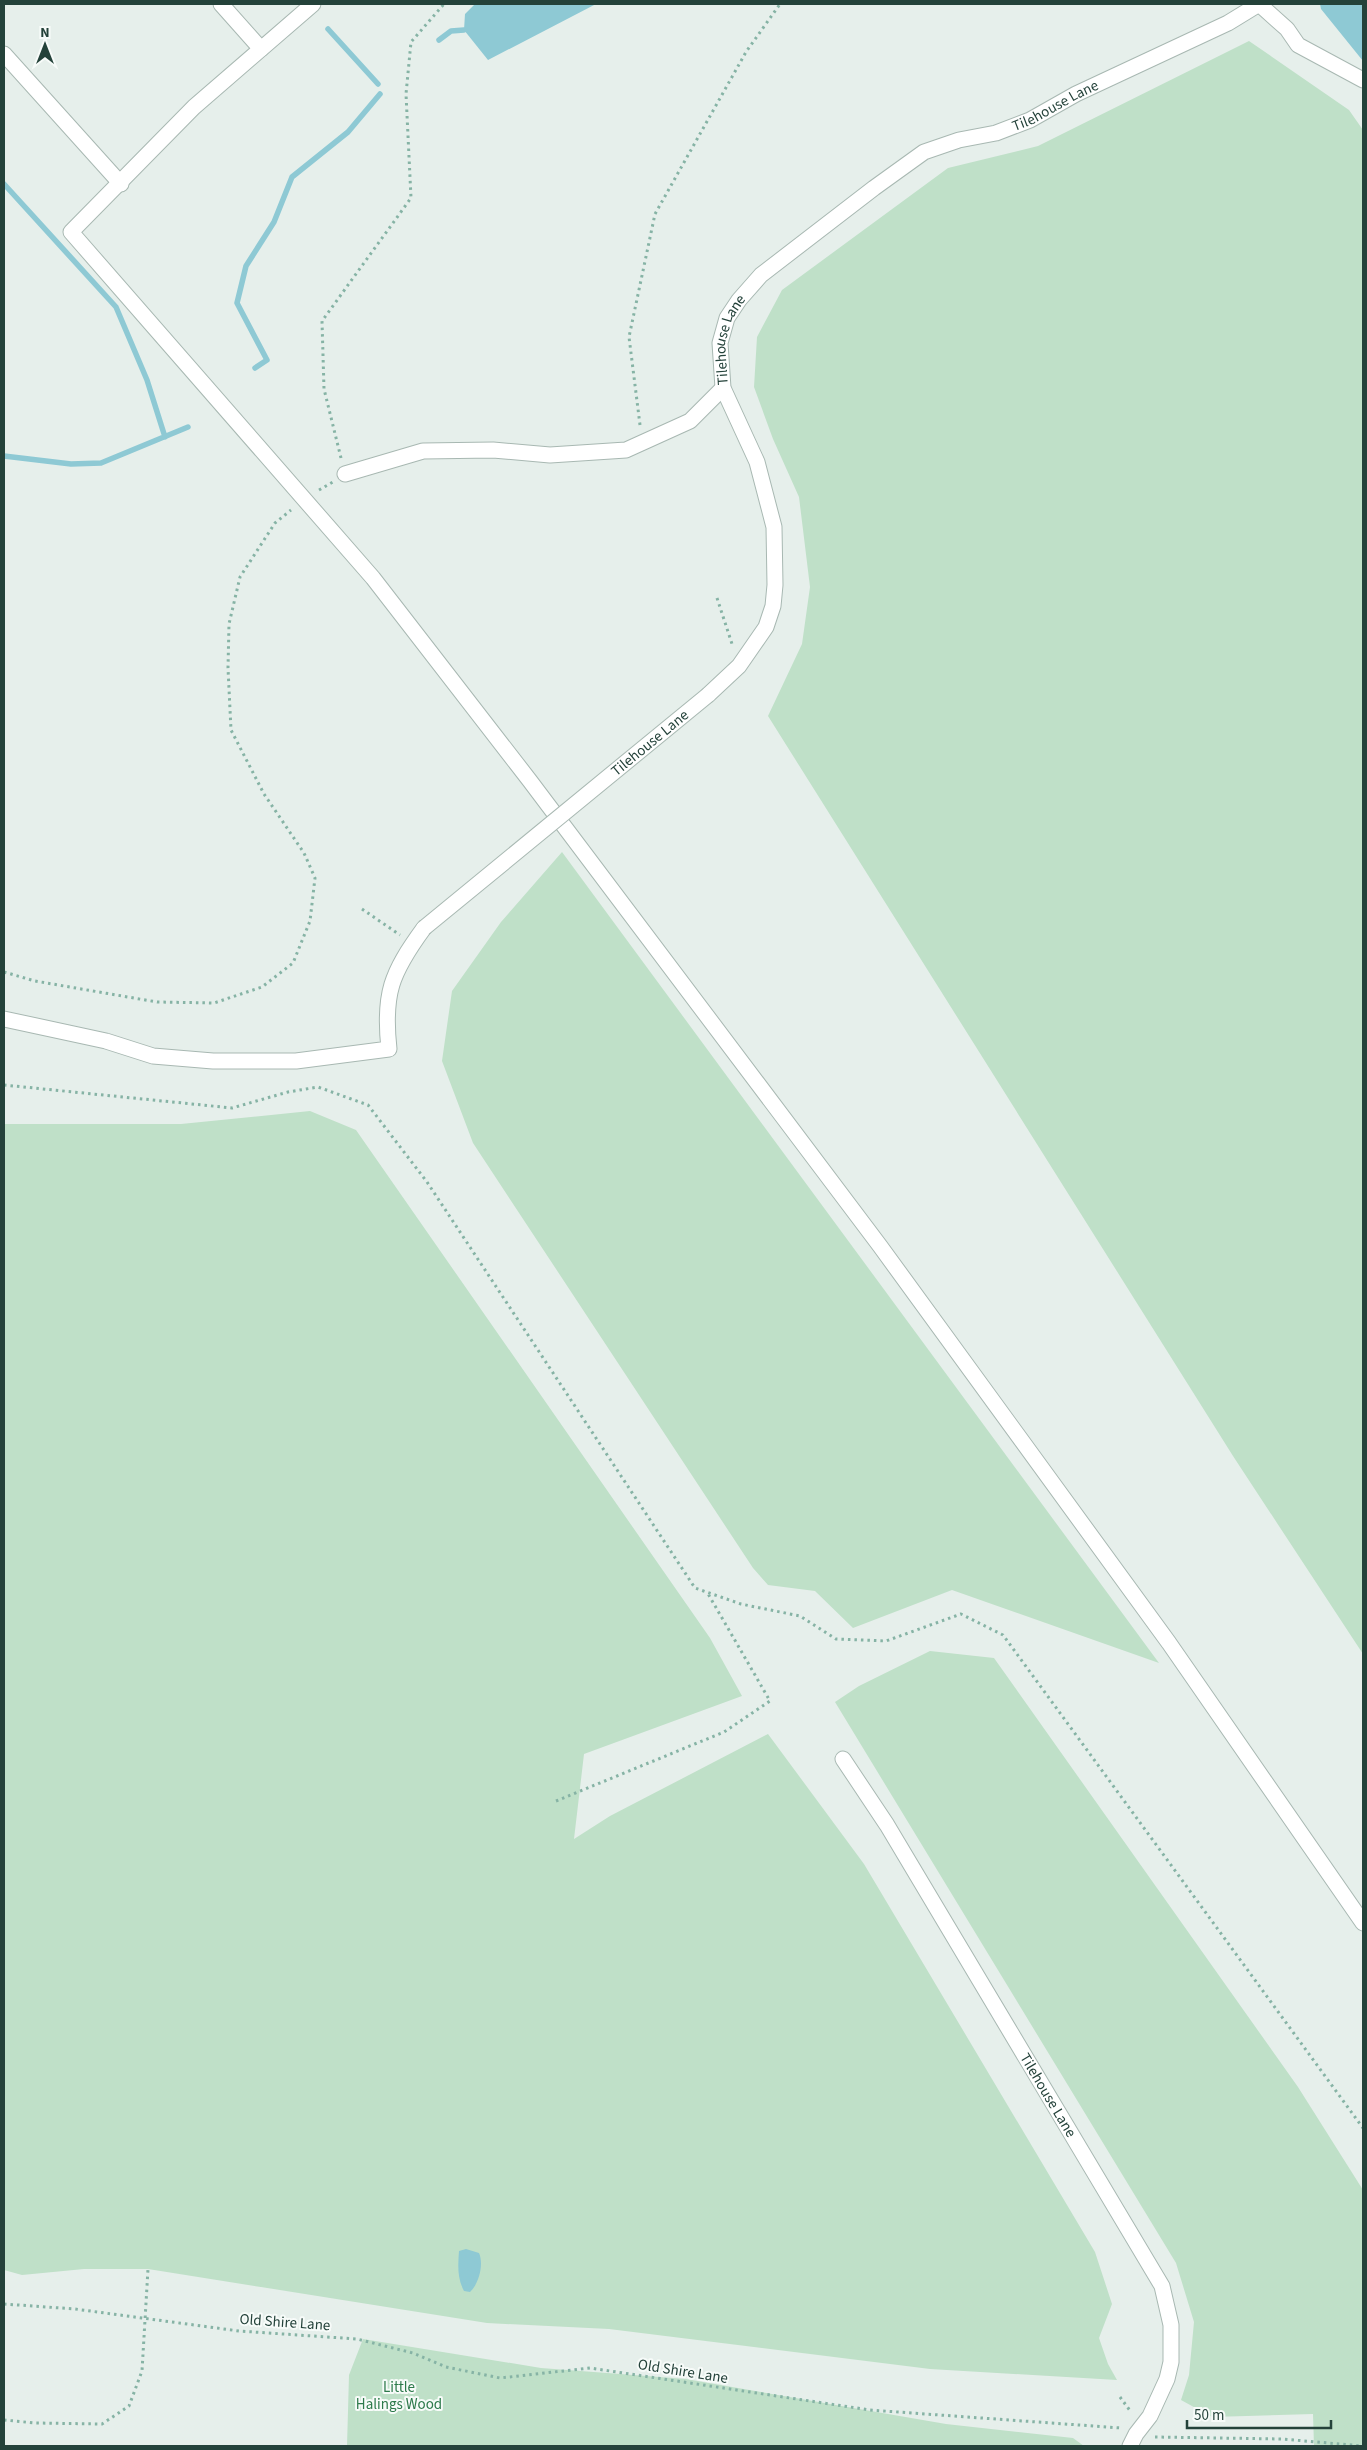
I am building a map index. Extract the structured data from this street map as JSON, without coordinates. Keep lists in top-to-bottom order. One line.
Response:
{"streets":{"street":["Tilehouse Lane"],"path":["Old Shire Lane"]},"crossings":[["Tilehouse Lane","Old Shire Lane"]],"parks":["Little Halings Wood"],"scale_bar":"50 m","north":"top"}
